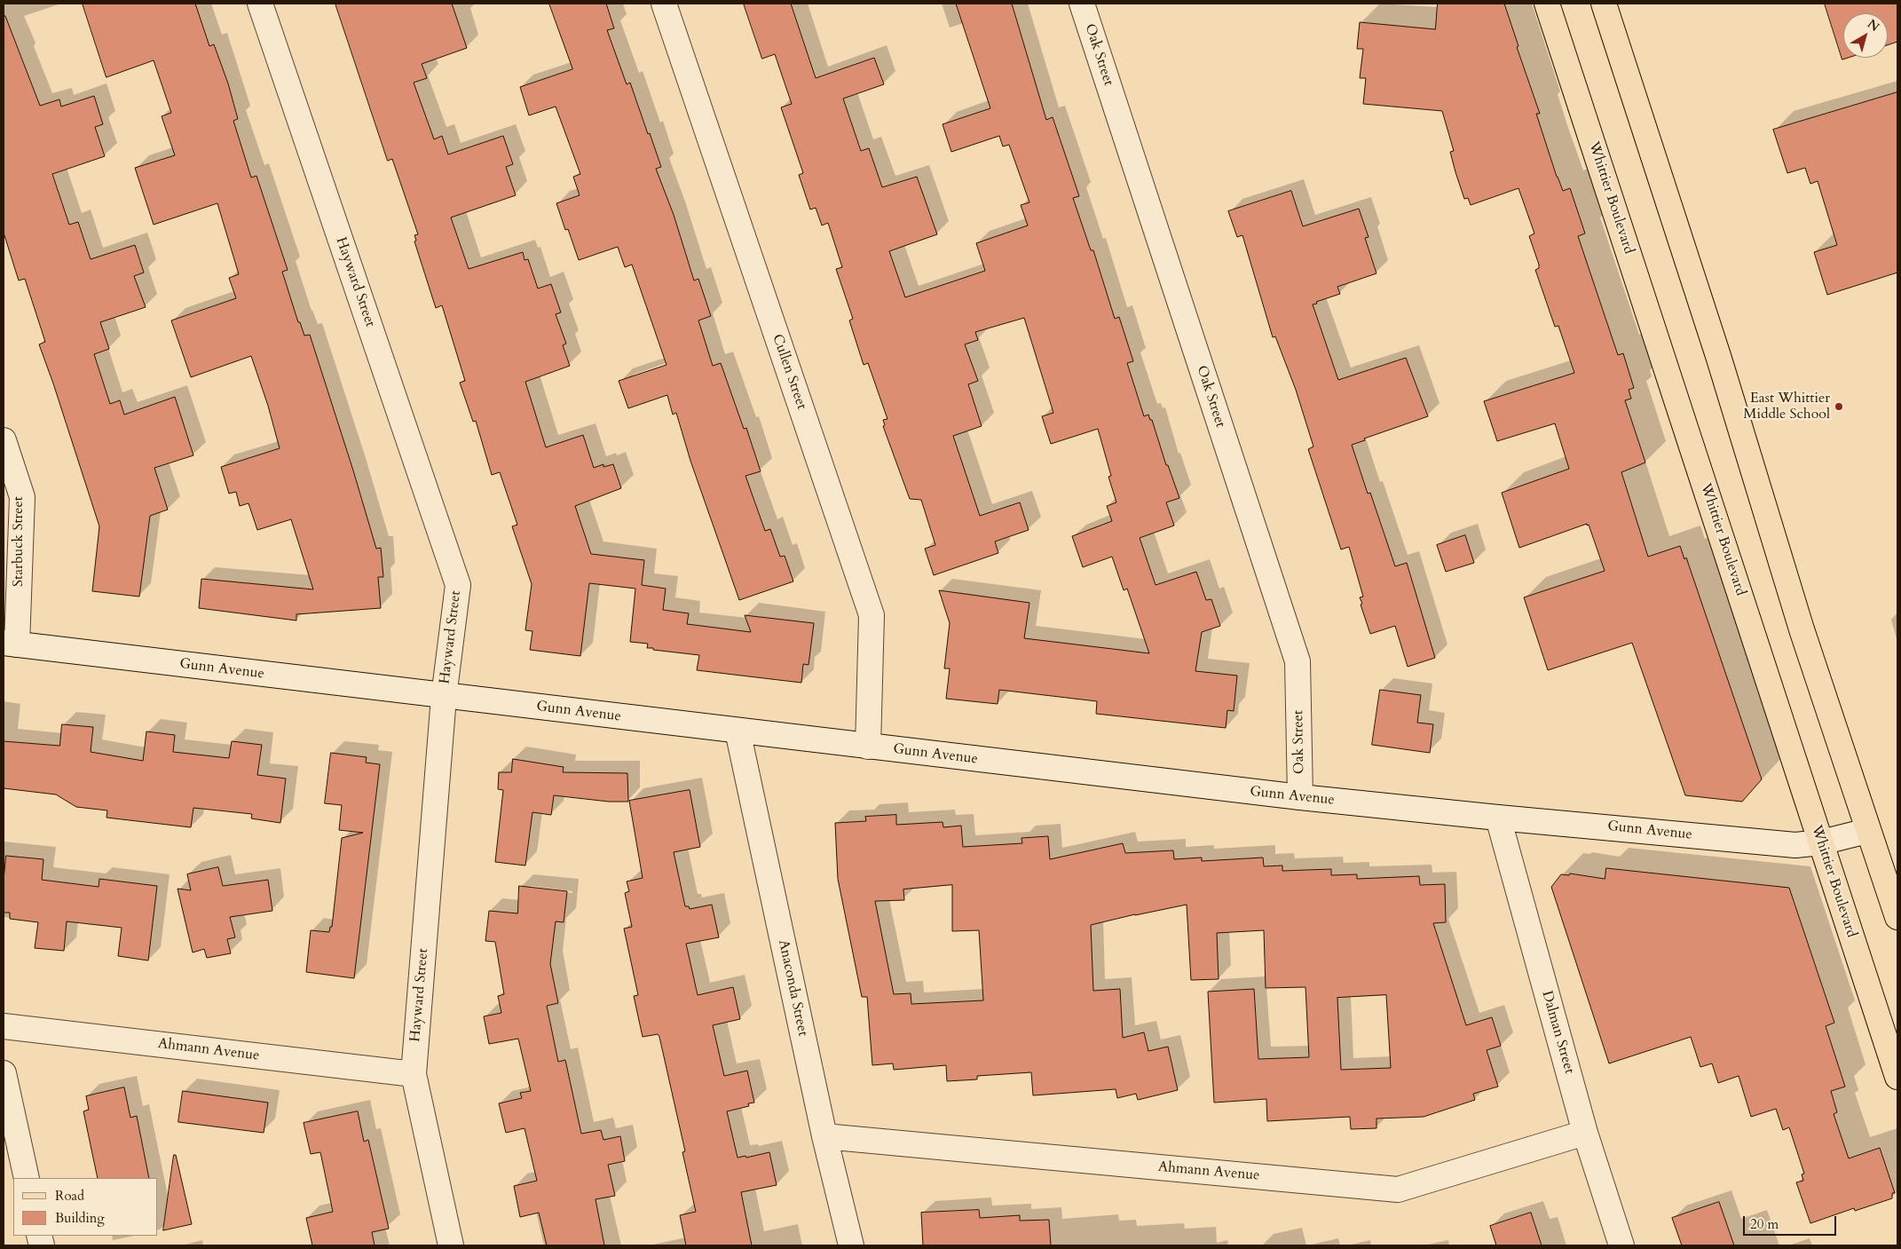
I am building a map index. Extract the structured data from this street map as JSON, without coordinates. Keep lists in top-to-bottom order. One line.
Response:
{"streets":{"main road":["Whittier Boulevard"],"street":["Oak Street","Hayward Street","Cullen Street","Starbuck Street","Gunn Avenue","Anaconda Street","Dalman Street","Ahmann Avenue"]},"crossings":[["Oak Street","Gunn Avenue"],["Whittier Boulevard","Gunn Avenue"],["Hayward Street","Gunn Avenue"],["Hayward Street","Ahmann Avenue"],["Cullen Street","Gunn Avenue"],["Starbuck Street","Gunn Avenue"],["Gunn Avenue","Anaconda Street"],["Gunn Avenue","Dalman Street"],["Anaconda Street","Ahmann Avenue"],["Dalman Street","Ahmann Avenue"]],"places":["East Whittier Middle School"],"legend":["Road","Building"],"scale_bar":"20 m","north":"top right"}
